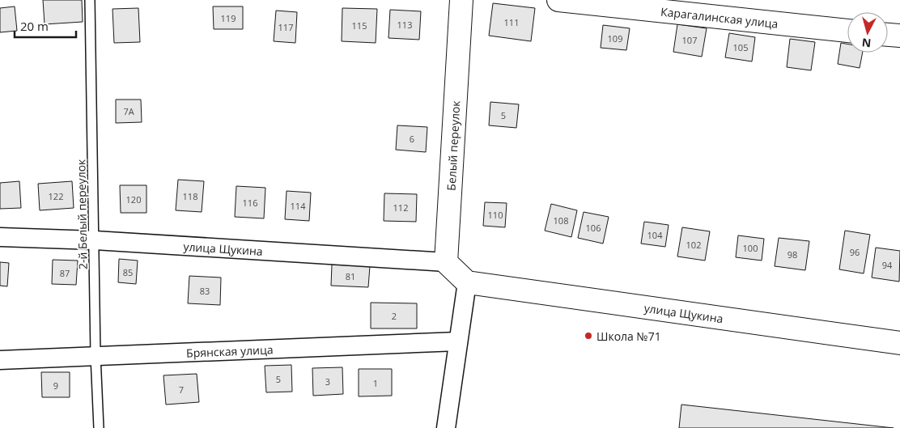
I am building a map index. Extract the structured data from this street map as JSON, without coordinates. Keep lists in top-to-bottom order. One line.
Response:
{"streets":{"street":["Карагалинская улица","Белый переулок","улица Щукина","Брянская улица"],"lane":["2-й Белый переулок"]},"crossings":[["Белый переулок","улица Щукина"],["2-й Белый переулок","улица Щукина"],["2-й Белый переулок","Брянская улица"]],"places":["Школа №71"],"house_numbers":["119","111","113","115","117","109","107","105","7А","5","6","122","118","120","116","114","112","110","108","106","104","102","100","96","98","94","85","87","81","83","2","5","3","1","9","7"],"scale_bar":"20 m","north":"bottom"}
